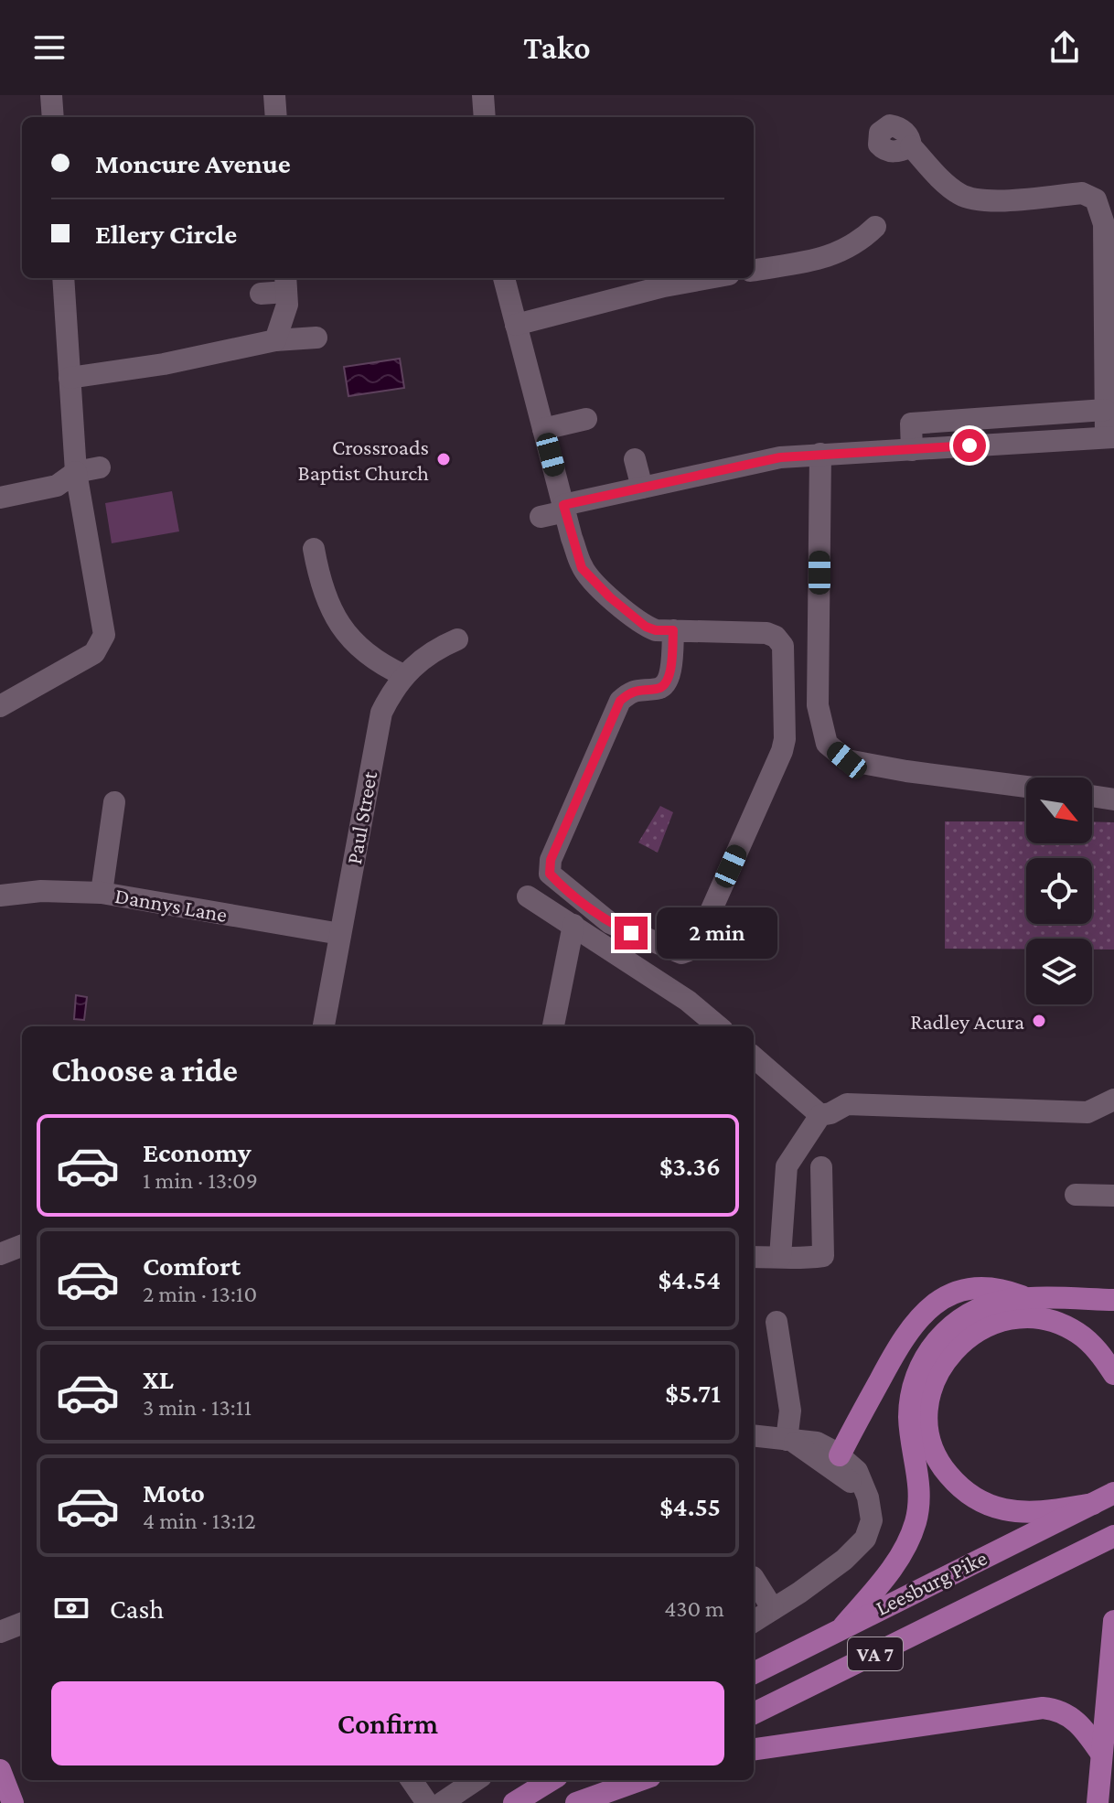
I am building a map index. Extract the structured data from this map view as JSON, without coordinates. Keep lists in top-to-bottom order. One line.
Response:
{"streets":{"main road":["Leesburg Pike","VA 7"],"street":["Paul Street","Dannys Lane"]},"crossings":[["Paul Street","Dannys Lane"]],"places":["Crossroads Baptist Church","Radley Acura"],"north":"bottom right","page":{"header":"Tako","banner":["Moncure Avenue","Ellery Circle"],"bubble":"2 min","heading":"Choose a ride","list":[{"name":"Economy","note":"1 min · 13:09","value":"$3.36"},{"name":"Comfort","note":"2 min · 13:10","value":"$4.54"},{"name":"XL","note":"3 min · 13:11","value":"$5.71"},{"name":"Moto","note":"4 min · 13:12","value":"$4.55"}],"pay":["Cash","430 m"],"buttons":"Confirm"}}
